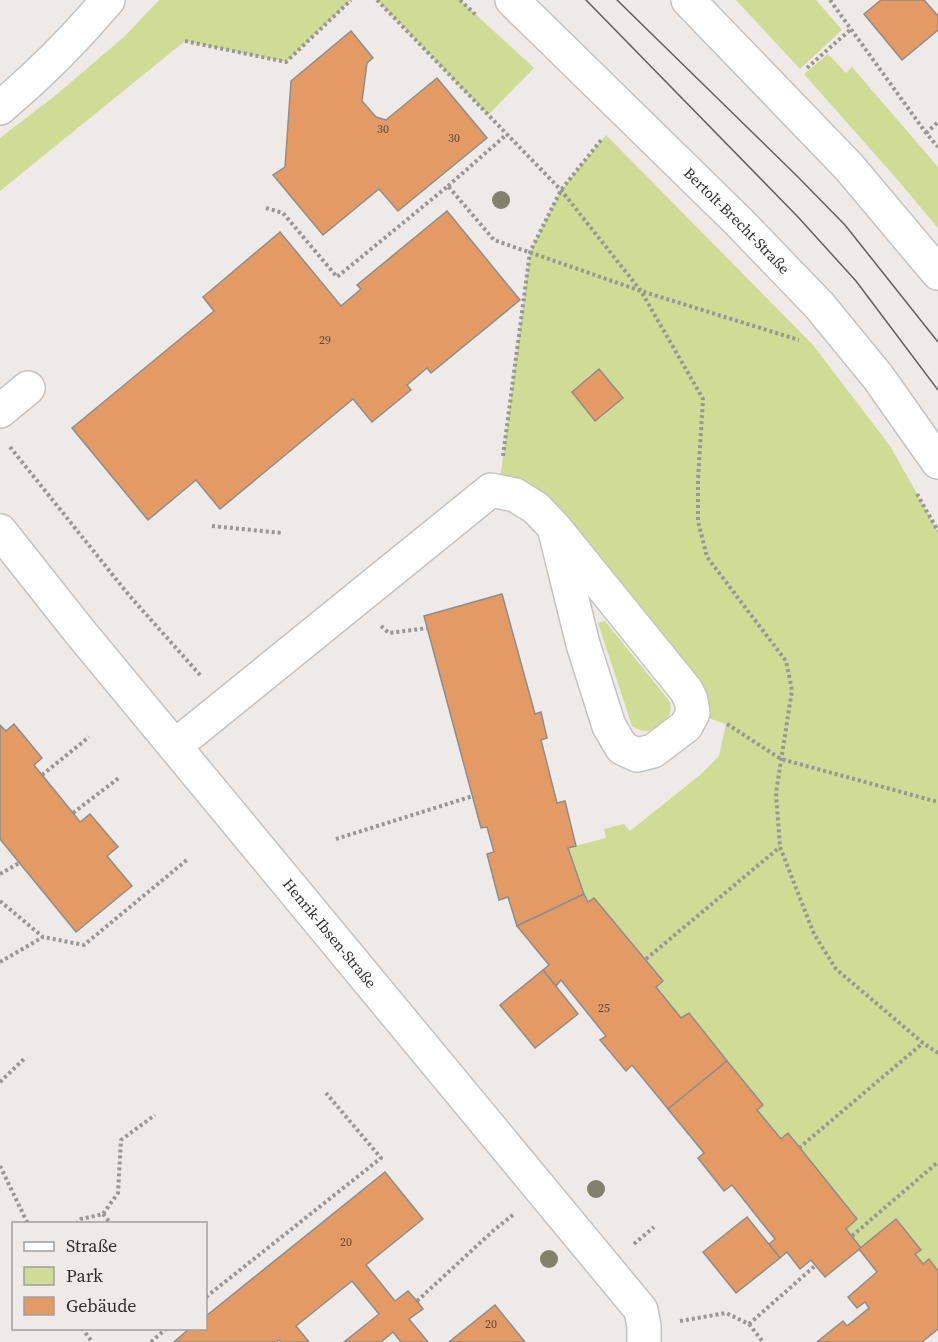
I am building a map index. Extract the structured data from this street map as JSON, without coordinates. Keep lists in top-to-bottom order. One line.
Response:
{"streets":{"street":["Bertolt-Brecht-Straße","Henrik-Ibsen-Straße"]},"house_numbers":["30","30","29","25","20","20"],"legend":["Straße","Park","Gebäude"]}
